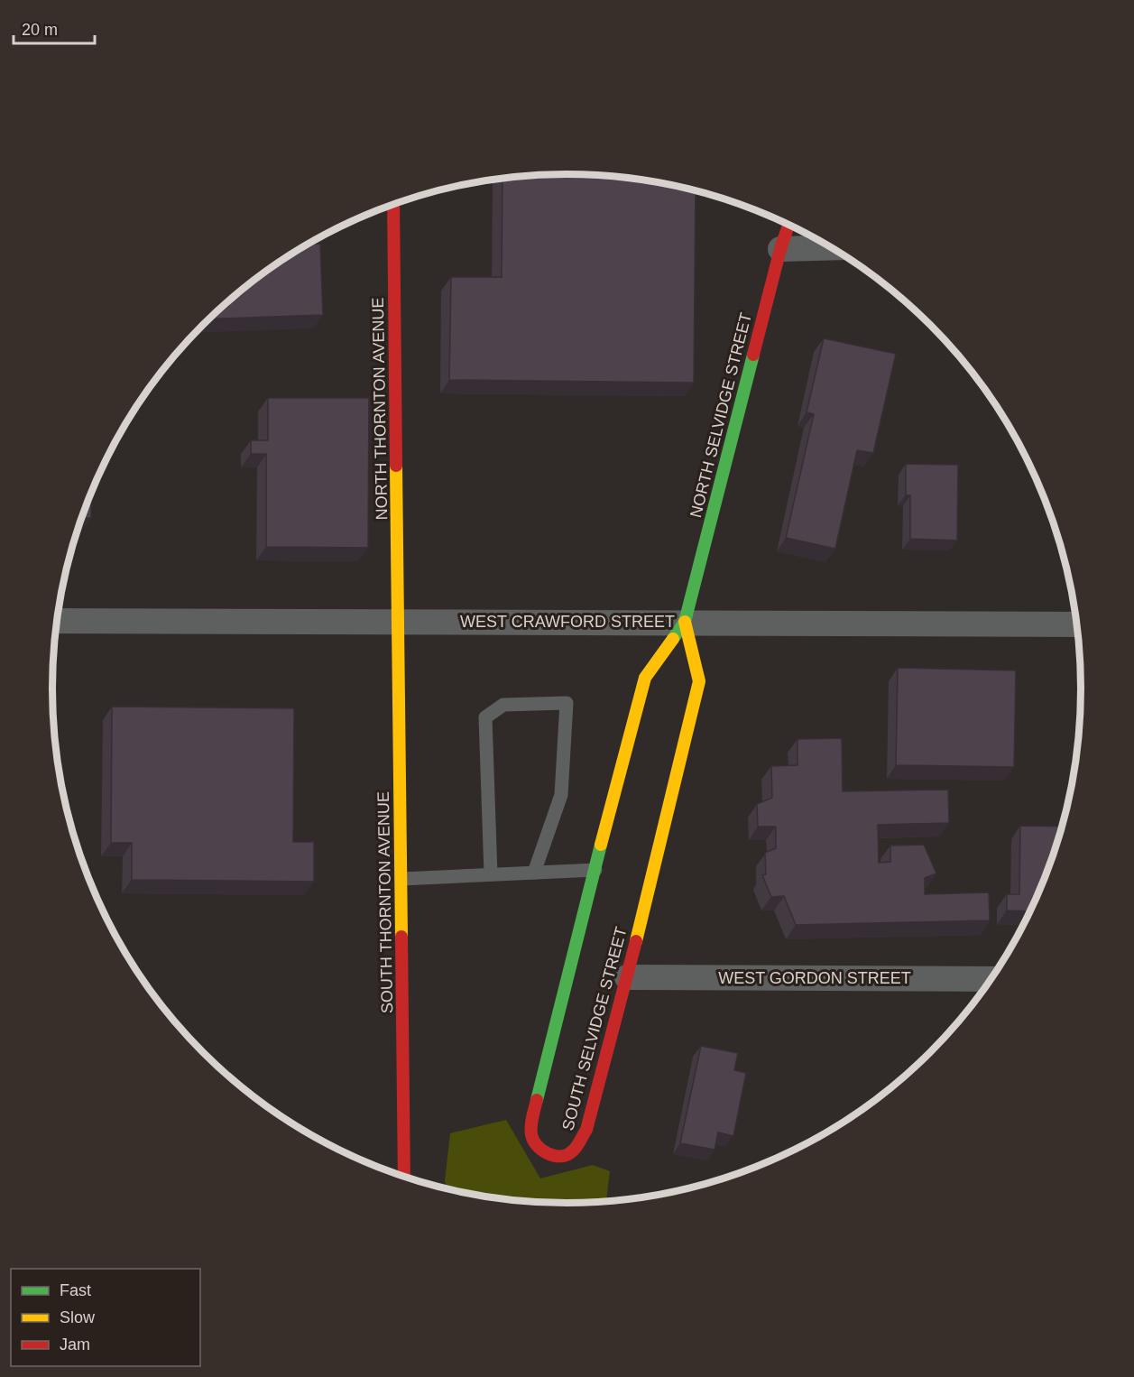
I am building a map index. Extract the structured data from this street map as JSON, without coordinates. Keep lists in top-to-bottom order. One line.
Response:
{"streets":{"street":["NORTH THORNTON AVENUE","NORTH SELVIDGE STREET","WEST CRAWFORD STREET","SOUTH THORNTON AVENUE","WEST GORDON STREET","SOUTH SELVIDGE STREET"]},"crossings":[["NORTH THORNTON AVENUE","WEST CRAWFORD STREET"],["NORTH THORNTON AVENUE","SOUTH THORNTON AVENUE"],["NORTH SELVIDGE STREET","WEST CRAWFORD STREET"],["NORTH SELVIDGE STREET","SOUTH SELVIDGE STREET"],["WEST CRAWFORD STREET","SOUTH THORNTON AVENUE"],["WEST CRAWFORD STREET","SOUTH SELVIDGE STREET"],["WEST GORDON STREET","SOUTH SELVIDGE STREET"]],"legend":["Fast","Slow","Jam"],"scale_bar":"20 m"}
